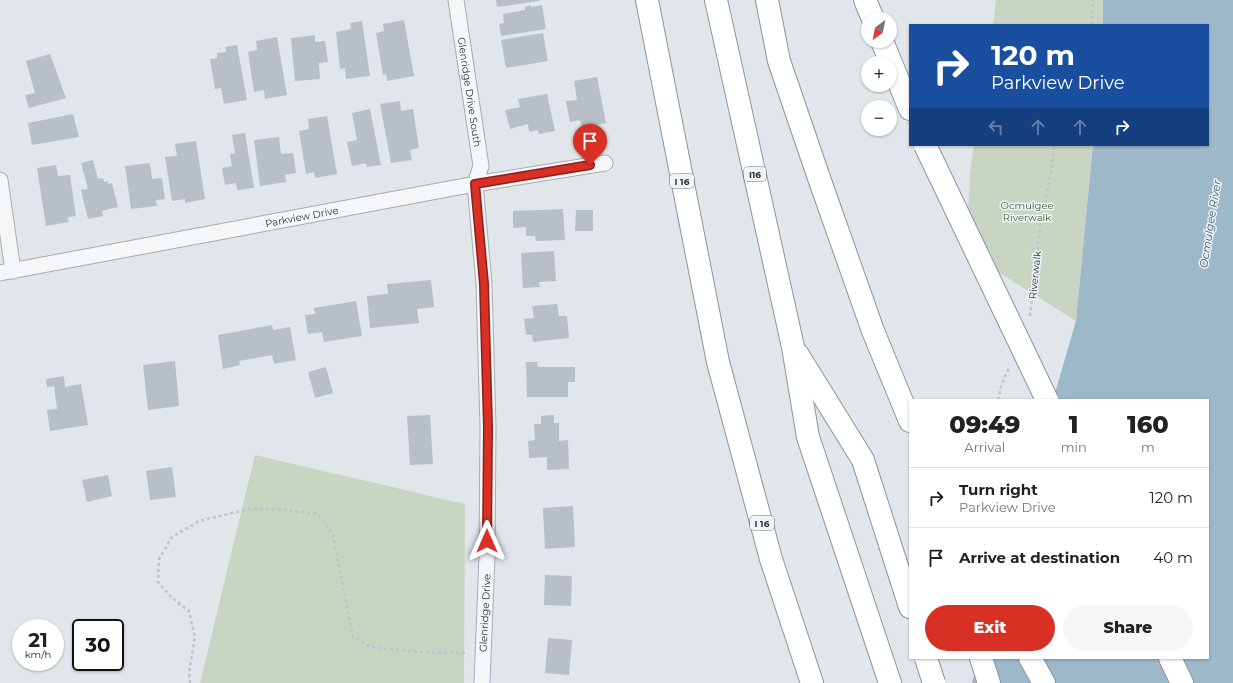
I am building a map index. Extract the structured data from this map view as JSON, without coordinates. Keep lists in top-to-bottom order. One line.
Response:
{"streets":{"highway":["I16","I 16"],"street":["Glenridge Drive South","Parkview Drive","Glenridge Drive"],"path":["Riverwalk"]},"crossings":[["Glenridge Drive South","Parkview Drive"],["Glenridge Drive South","Glenridge Drive"],["Parkview Drive","Glenridge Drive"]],"water":["Ocmulgee River"],"parks":["Ocmulgee Riverwalk"],"north":"bottom left","page":{"map_buttons":["+","−"],"turn":["120 m","Parkview Drive"],"eta":["09:49","Arrival","1","min","160","m"],"list":[{"name":"Turn right","note":"Parkview Drive","value":"120 m"},{"name":"Arrive at destination","value":"40 m"}],"buttons":["Exit","Share"],"speed":"21 km/h","limit":"30"}}
